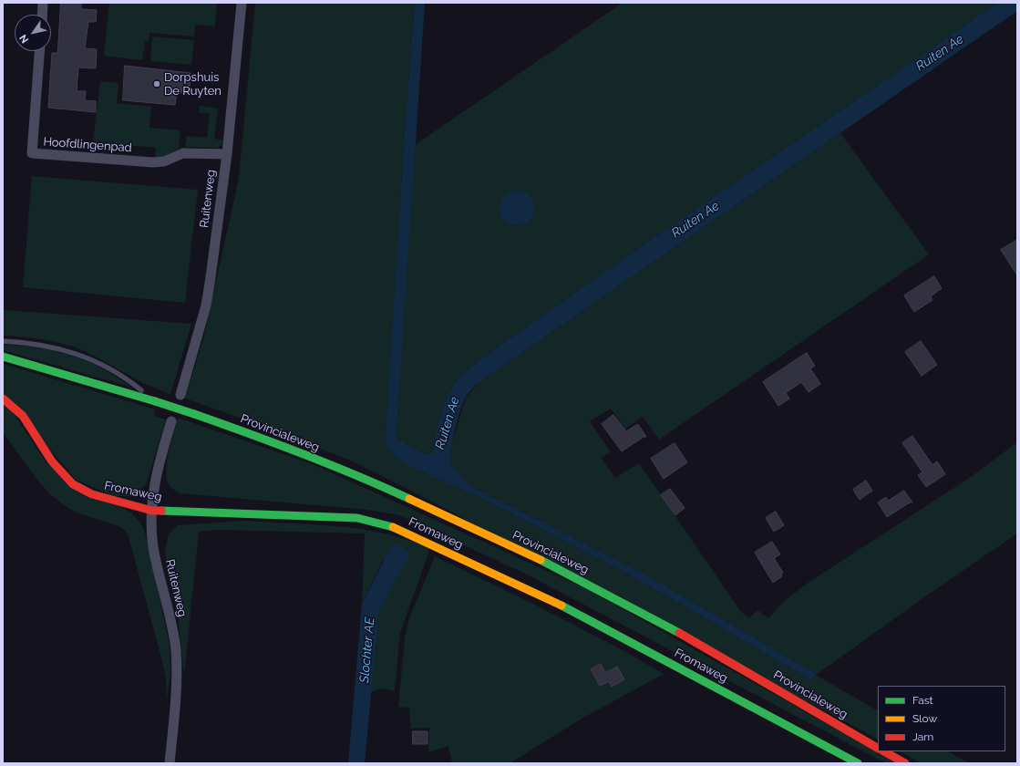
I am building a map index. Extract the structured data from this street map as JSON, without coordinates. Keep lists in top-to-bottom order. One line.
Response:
{"streets":{"main road":["Provincialeweg","Fromaweg"],"street":["Hoofdlingenpad","Ruitenweg"]},"crossings":[["Hoofdlingenpad","Ruitenweg"],["Ruitenweg","Fromaweg"]],"water":["Ruiten Ae","Slochter AE"],"places":["Dorpshuis De Ruyten"],"legend":["Fast","Slow","Jam"],"north":"bottom left"}
